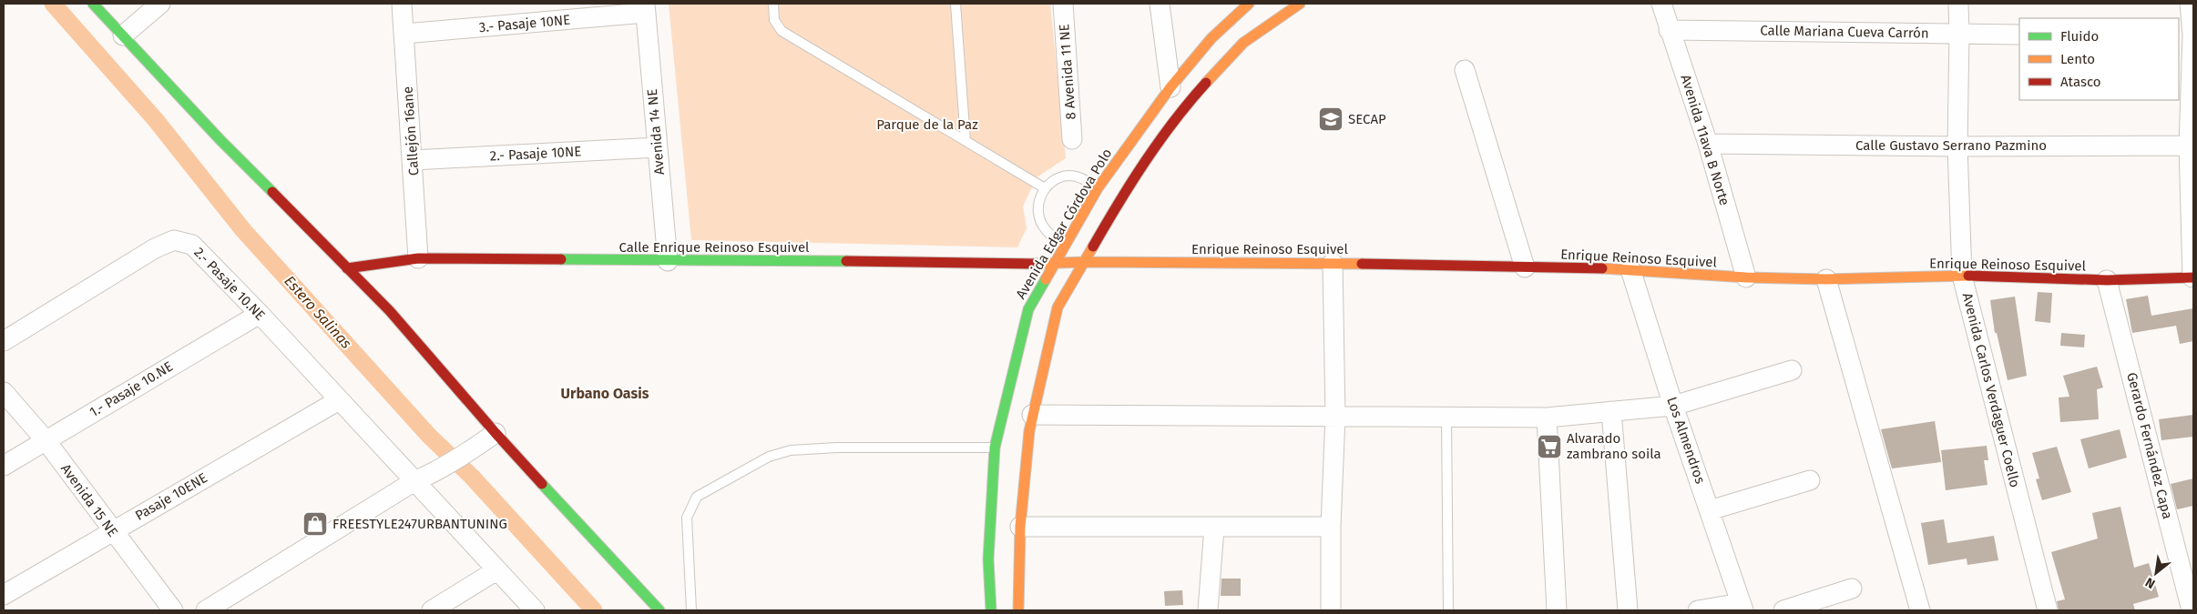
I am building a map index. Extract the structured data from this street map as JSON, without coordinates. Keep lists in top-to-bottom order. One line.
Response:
{"streets":{"street":["3.- Pasaje 10NE","Calle Mariana Cueva Carrón","8 Avenida 11 NE","Callejón 16ane","Avenida 14 NE","Avenida 11ava B Norte","Calle Gustavo Serrano Pazmino","2.- Pasaje 10NE","Avenida Edgar Córdova Polo","Calle Enrique Reinoso Esquivel","Enrique Reinoso Esquivel","2.- Pasaje 10.NE","1.- Pasaje 10.NE","Avenida Carlos Verdaguer Coello","Los Almendros","Gerardo Fernández Capa","Pasaje 10ENE","Avenida 15 NE"]},"crossings":[["3.- Pasaje 10NE","Callejón 16ane"],["3.- Pasaje 10NE","Avenida 14 NE"],["Calle Mariana Cueva Carrón","Avenida 11ava B Norte"],["Calle Mariana Cueva Carrón","Avenida Carlos Verdaguer Coello"],["Callejón 16ane","2.- Pasaje 10NE"],["Callejón 16ane","Calle Enrique Reinoso Esquivel"],["Avenida 14 NE","2.- Pasaje 10NE"],["Avenida 14 NE","Calle Enrique Reinoso Esquivel"],["Avenida 11ava B Norte","Calle Gustavo Serrano Pazmino"],["Avenida 11ava B Norte","Enrique Reinoso Esquivel"],["Calle Gustavo Serrano Pazmino","Avenida Carlos Verdaguer Coello"],["Avenida Edgar Córdova Polo","Calle Enrique Reinoso Esquivel"],["Calle Enrique Reinoso Esquivel","Enrique Reinoso Esquivel"],["Enrique Reinoso Esquivel","Avenida Carlos Verdaguer Coello"],["Enrique Reinoso Esquivel","Los Almendros"],["Enrique Reinoso Esquivel","Gerardo Fernández Capa"],["2.- Pasaje 10.NE","1.- Pasaje 10.NE"],["2.- Pasaje 10.NE","Pasaje 10ENE"],["1.- Pasaje 10.NE","Avenida 15 NE"],["Pasaje 10ENE","Avenida 15 NE"]],"districts":["Urbano Oasis"],"water":["Estero Salinas"],"parks":["Parque de la Paz"],"places":{"school or university":["SECAP"],"supermarket":["Alvarado zambrano soila"],"shop":["FREESTYLE247URBANTUNING"]},"legend":["Fluido","Lento","Atasco"],"north":"bottom left"}
